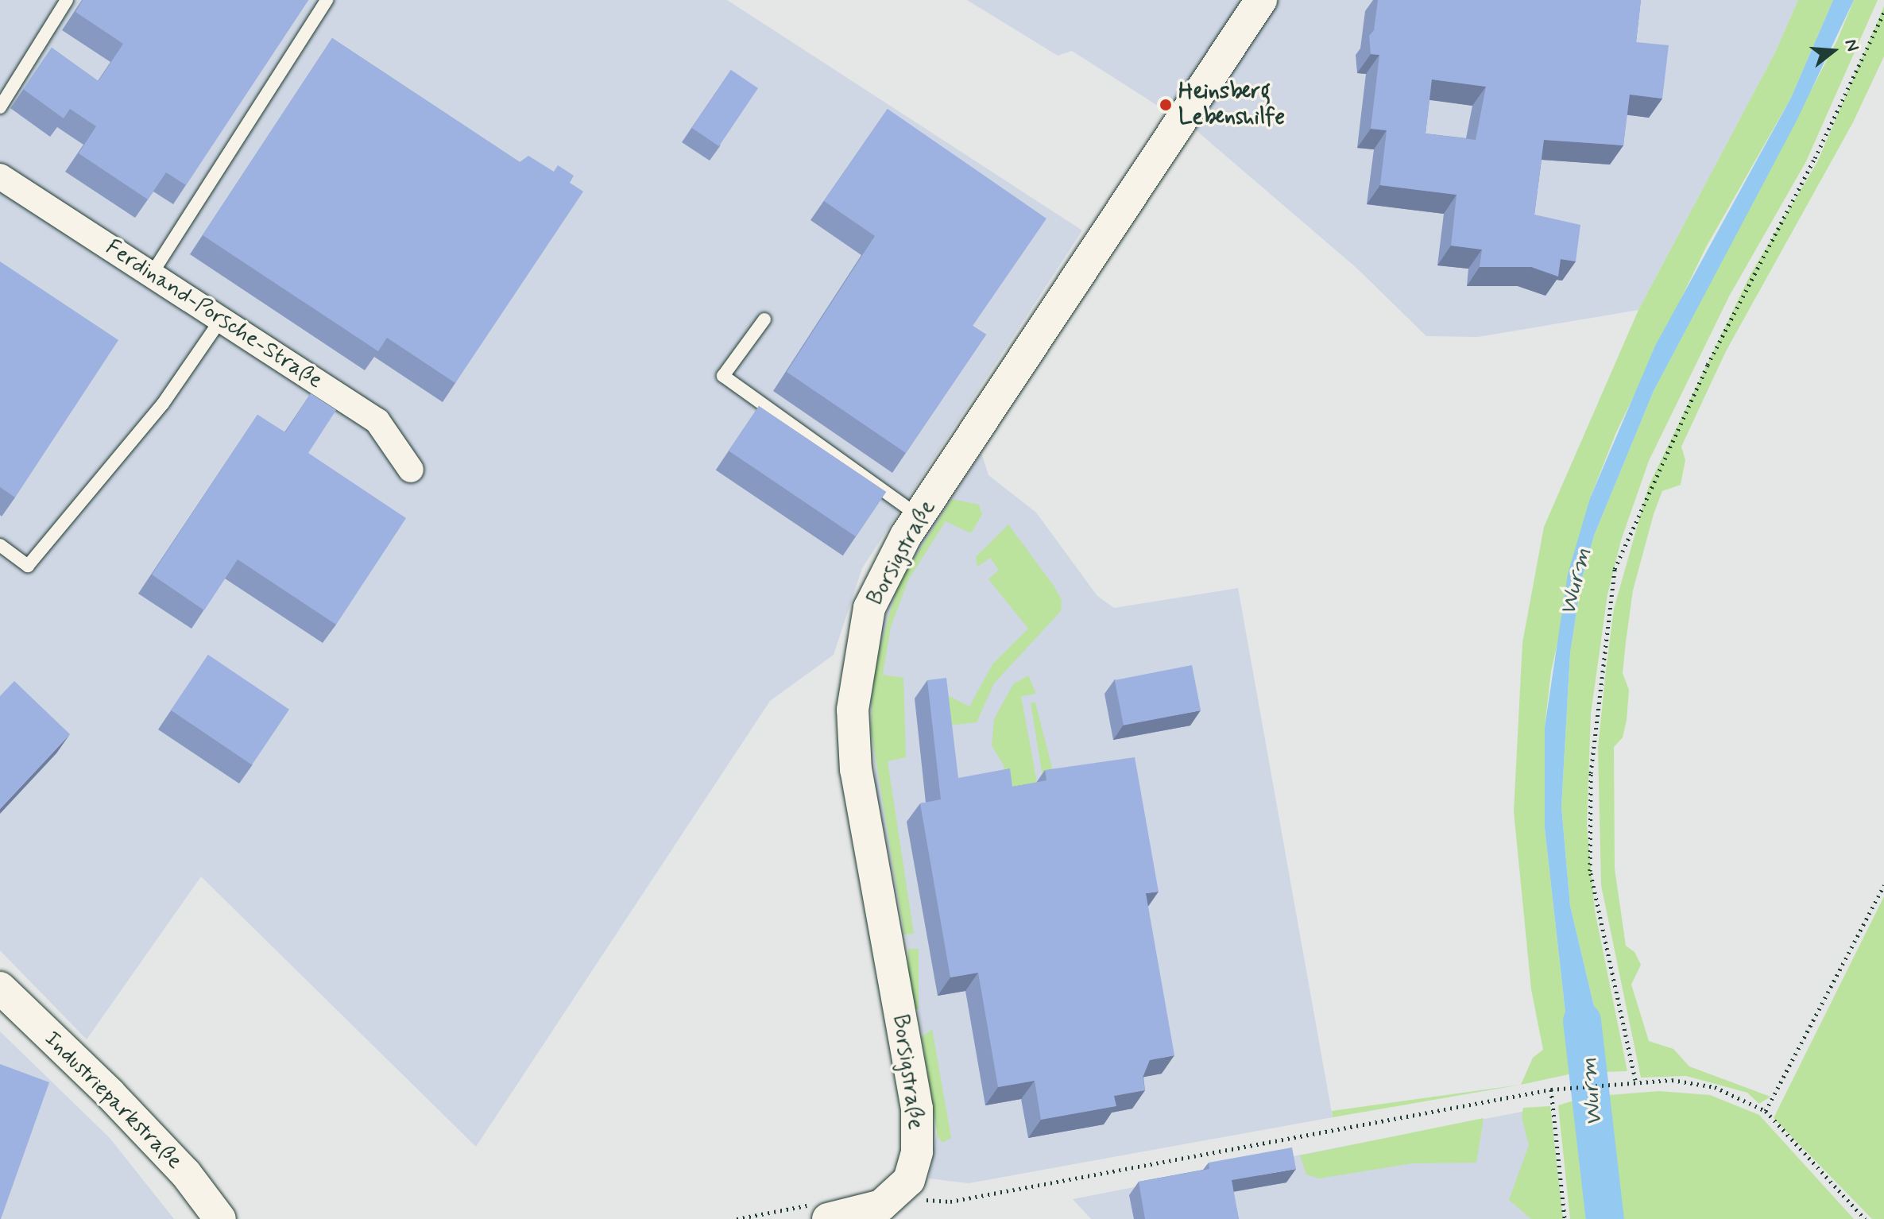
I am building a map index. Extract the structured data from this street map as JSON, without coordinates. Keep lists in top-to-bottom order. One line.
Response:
{"streets":{"street":["Ferdinand-Porsche-Straße","Borsigstraße","Industrieparkstraße"]},"water":["Wurm"],"places":["Heinsberg Lebenshilfe"],"north":"right"}
